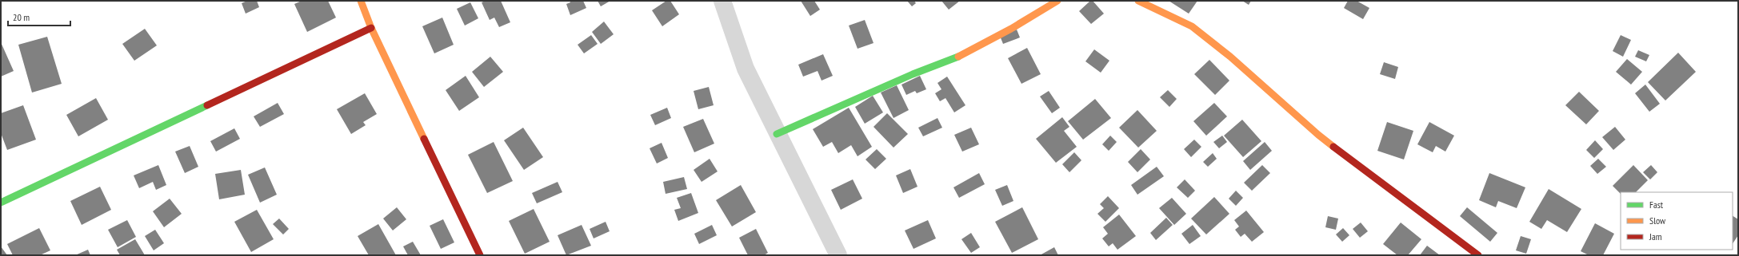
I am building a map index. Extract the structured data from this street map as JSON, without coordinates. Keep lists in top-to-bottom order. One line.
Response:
{"legend":["Fast","Slow","Jam"],"scale_bar":"20 m"}
